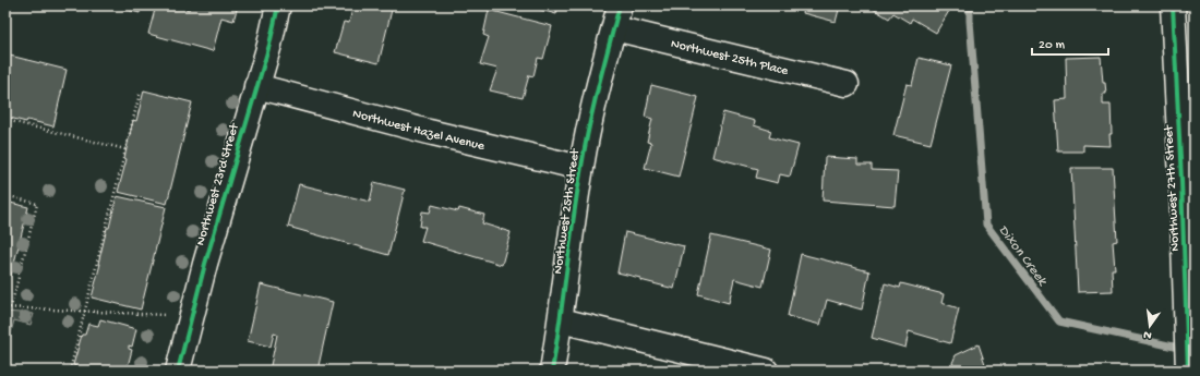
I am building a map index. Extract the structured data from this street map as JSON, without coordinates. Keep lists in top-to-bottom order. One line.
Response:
{"streets":{"street":["Northwest 25th Place","Northwest Hazel Avenue","Northwest 23rd Street","Northwest 27th Street","Northwest 25th Street"]},"crossings":[["Northwest 25th Place","Northwest 25th Street"],["Northwest Hazel Avenue","Northwest 23rd Street"],["Northwest Hazel Avenue","Northwest 25th Street"]],"water":["Dixon Creek"],"scale_bar":"20 m","north":"bottom"}
